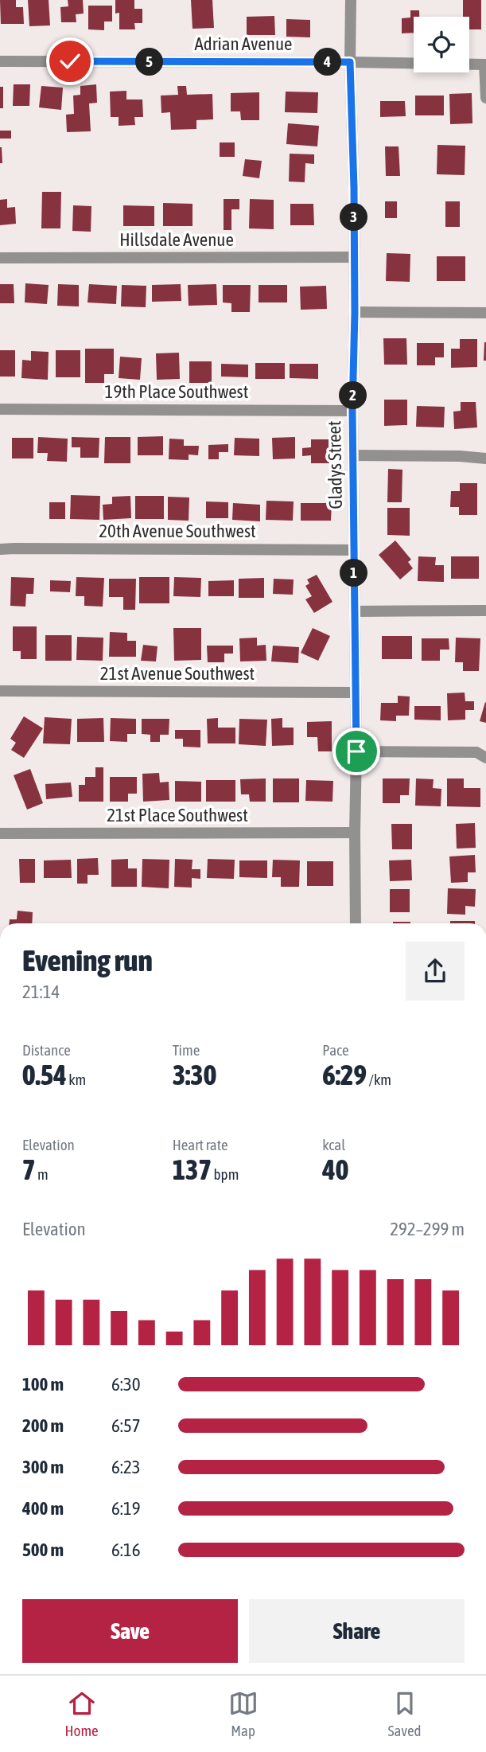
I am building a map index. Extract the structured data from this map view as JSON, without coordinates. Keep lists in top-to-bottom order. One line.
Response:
{"streets":{"street":["Adrian Avenue","Hillsdale Avenue","19th Place Southwest","Gladys Street","20th Avenue Southwest","21st Avenue Southwest","21st Place Southwest"]},"crossings":[["Adrian Avenue","Gladys Street"],["Hillsdale Avenue","Gladys Street"],["19th Place Southwest","Gladys Street"],["Gladys Street","20th Avenue Southwest"],["Gladys Street","21st Avenue Southwest"],["Gladys Street","21st Place Southwest"]],"page":{"pins":["4","5","3","2","1"],"heading":["Evening run","21:14"],"stats":[["Distance","0.54 km"],["Time","3:30"],["Pace","6:29 /km"],["Elevation","7 m"],["Heart rate","137 bpm"],["kcal","40"]],"chart":["Elevation","292–299 m"],"list":[{"name":"100 m","note":"6:30"},{"name":"200 m","note":"6:57"},{"name":"300 m","note":"6:23"},{"name":"400 m","note":"6:19"},{"name":"500 m","note":"6:16"}],"buttons":["Save","Share"],"tabs":["Home","Map","Saved"]}}
